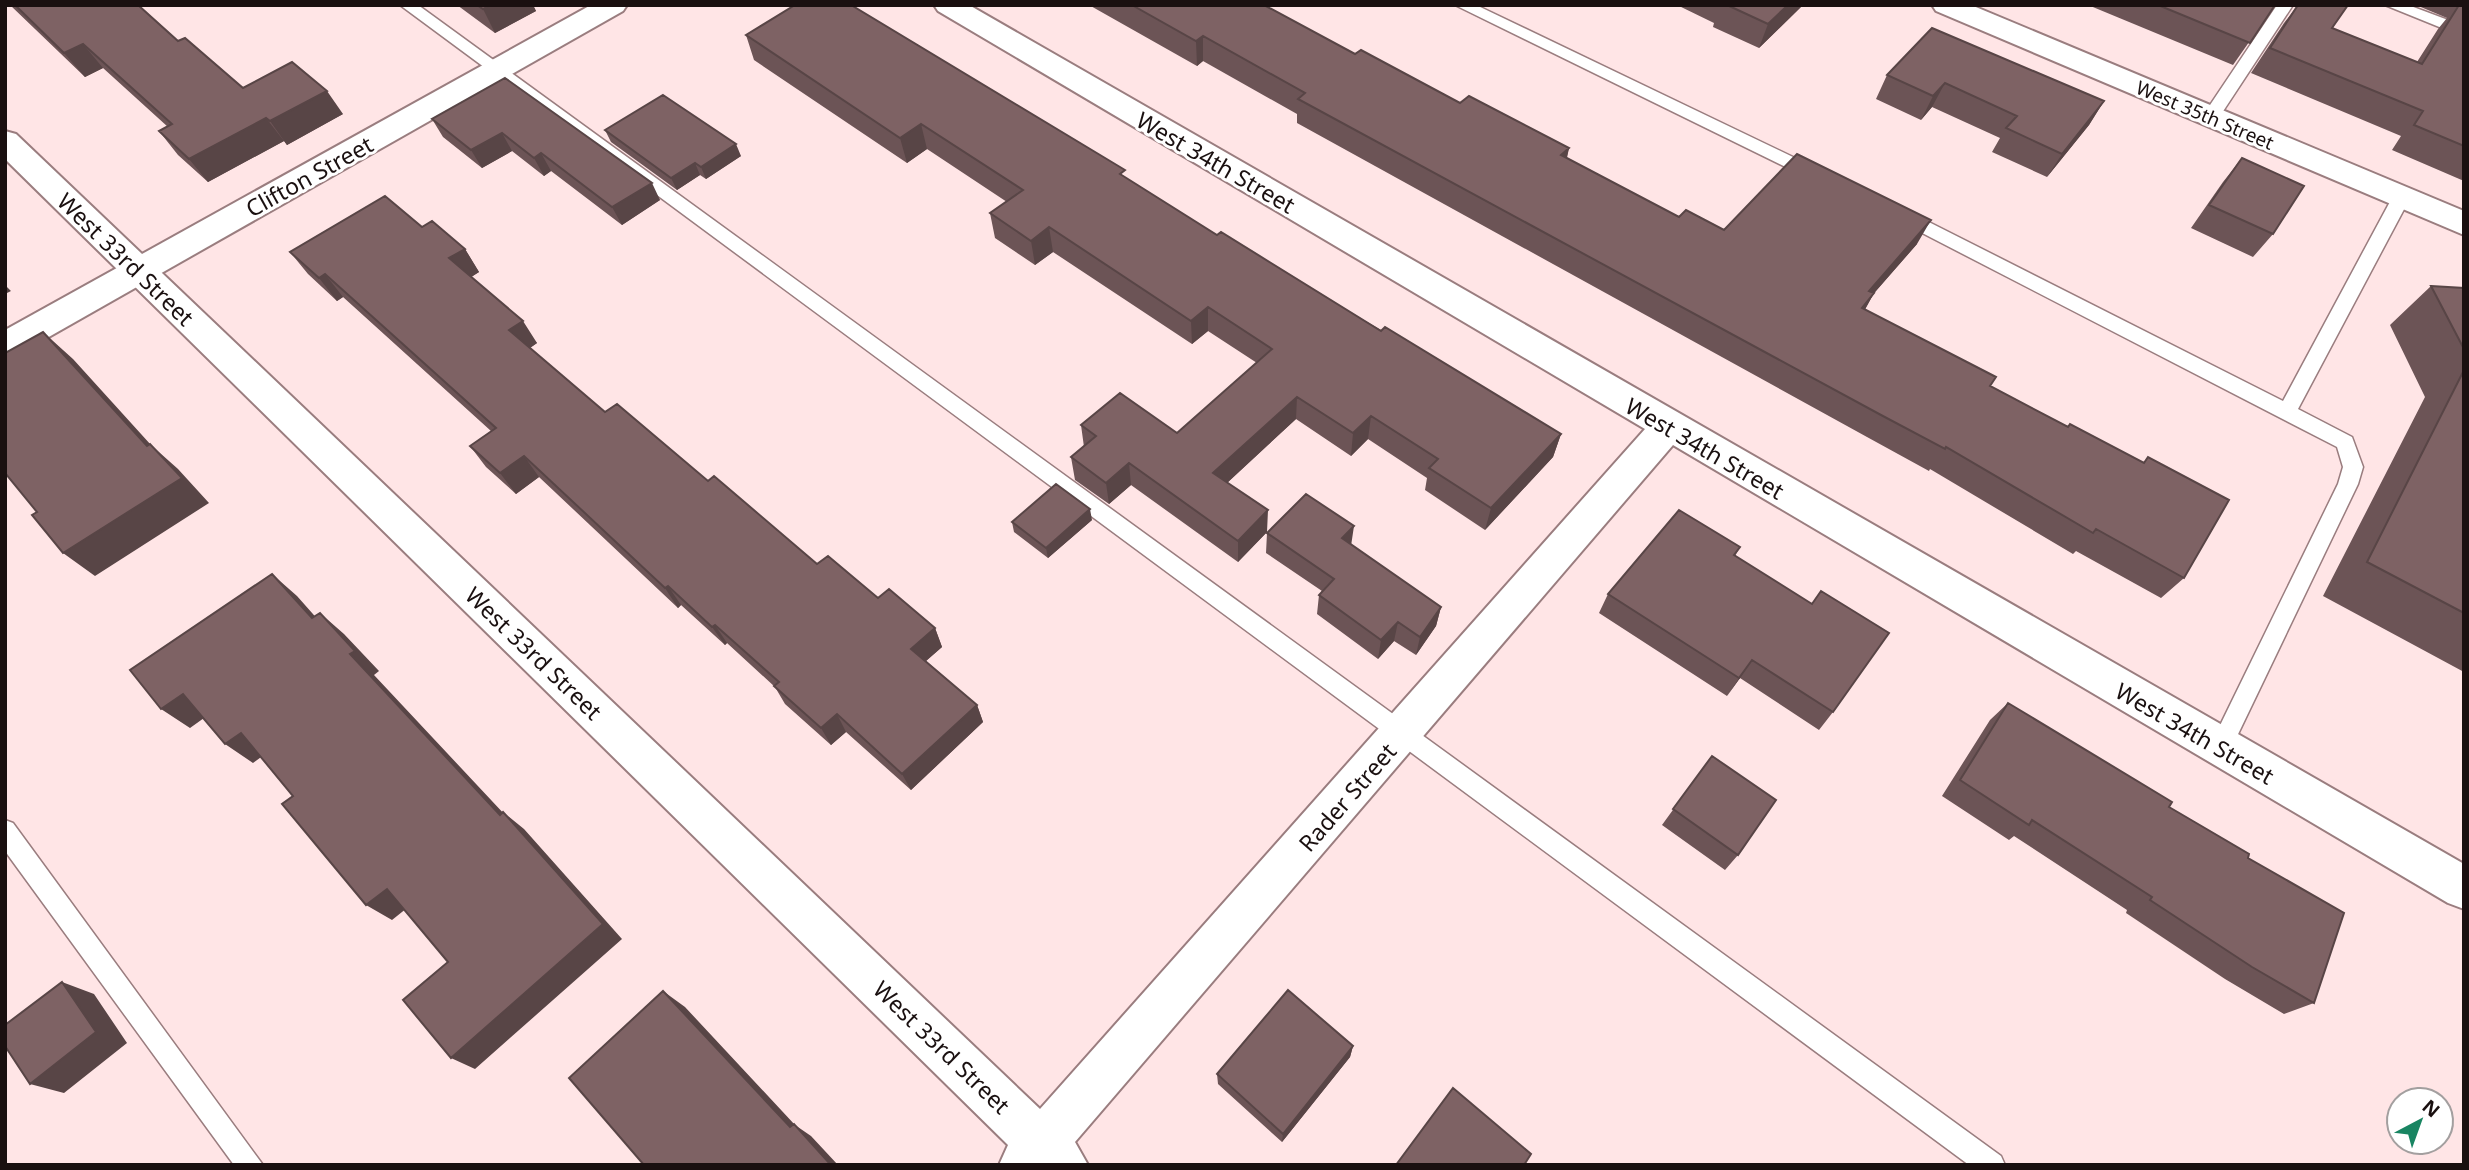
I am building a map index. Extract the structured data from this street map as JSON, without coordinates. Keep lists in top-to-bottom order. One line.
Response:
{"streets":{"street":["West 35th Street","West 34th Street","Clifton Street","West 33rd Street","Rader Street"]},"crossings":[["West 34th Street","Rader Street"],["Clifton Street","West 33rd Street"],["West 33rd Street","Rader Street"]],"north":"top right"}
